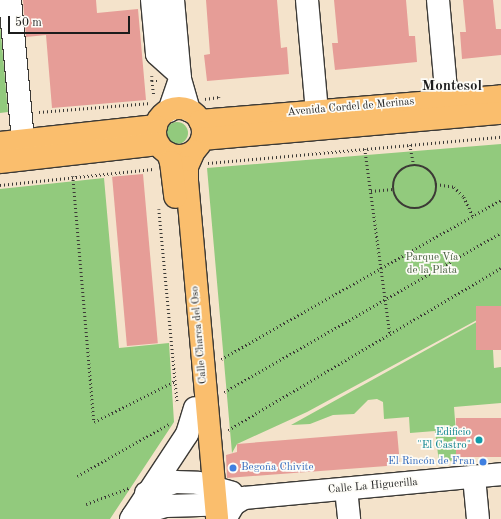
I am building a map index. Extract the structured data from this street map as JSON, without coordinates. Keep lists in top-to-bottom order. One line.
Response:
{"streets":{"main road":["Avenida Cordel de Merinas","Calle Charca del Oso"],"street":["Calle La Higuerilla"]},"crossings":[["Avenida Cordel de Merinas","Calle Charca del Oso"],["Calle Charca del Oso","Calle La Higuerilla"]],"districts":["Montesol"],"parks":["Parque Vía de la Plata"],"places":["Edificio \"El Castro\"","El Rincón de Fran","Begoña Chivite"],"scale_bar":"50 m"}
